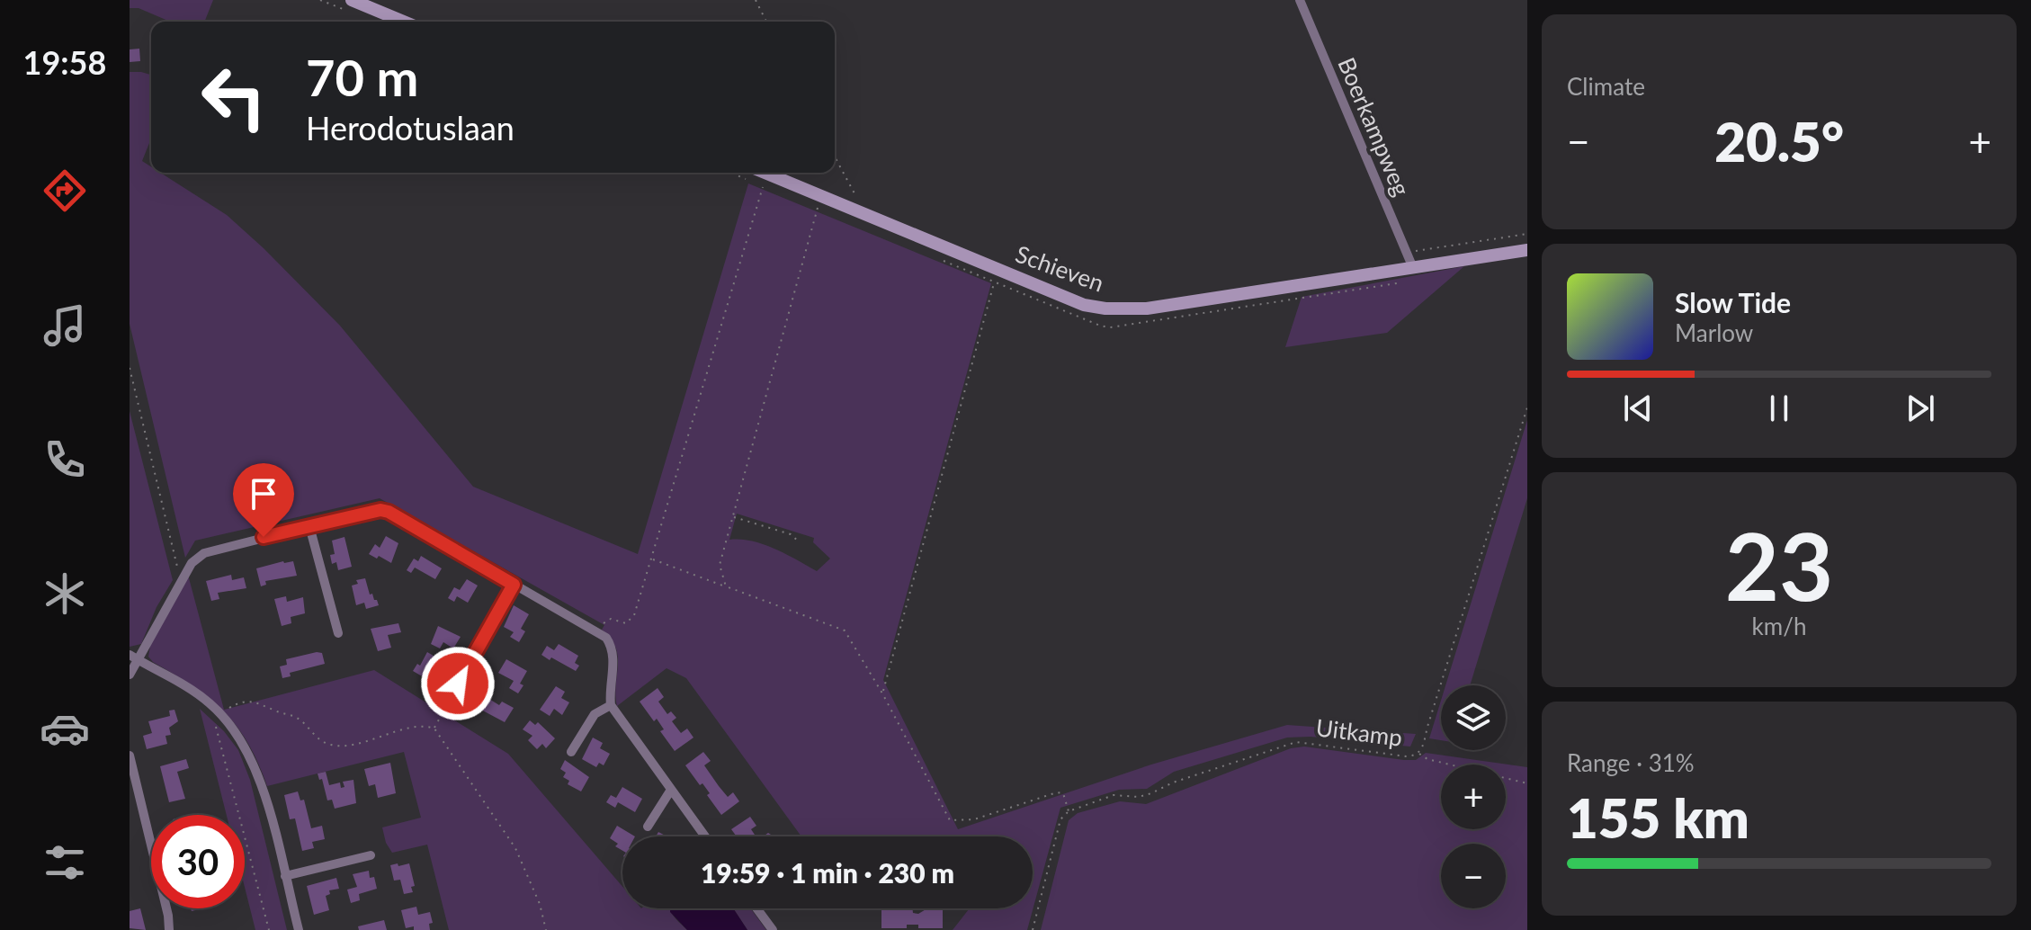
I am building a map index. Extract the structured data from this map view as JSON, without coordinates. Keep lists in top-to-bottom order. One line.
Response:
{"streets":{"street":["Boerkampweg","Schieven"],"path":["Uitkamp"]},"crossings":[["Boerkampweg","Schieven"]],"page":{"tabs":"19:58","tile":["Climate",["23","km/h"],["Range · 31%","155 km"]],"turn":["70 m","Herodotuslaan"],"heat":["−","20.5°","+"],"song":["Slow Tide","Marlow"],"map_buttons":["+","−"],"limit":"30","trip":"19:59 · 1 min · 230 m"}}
